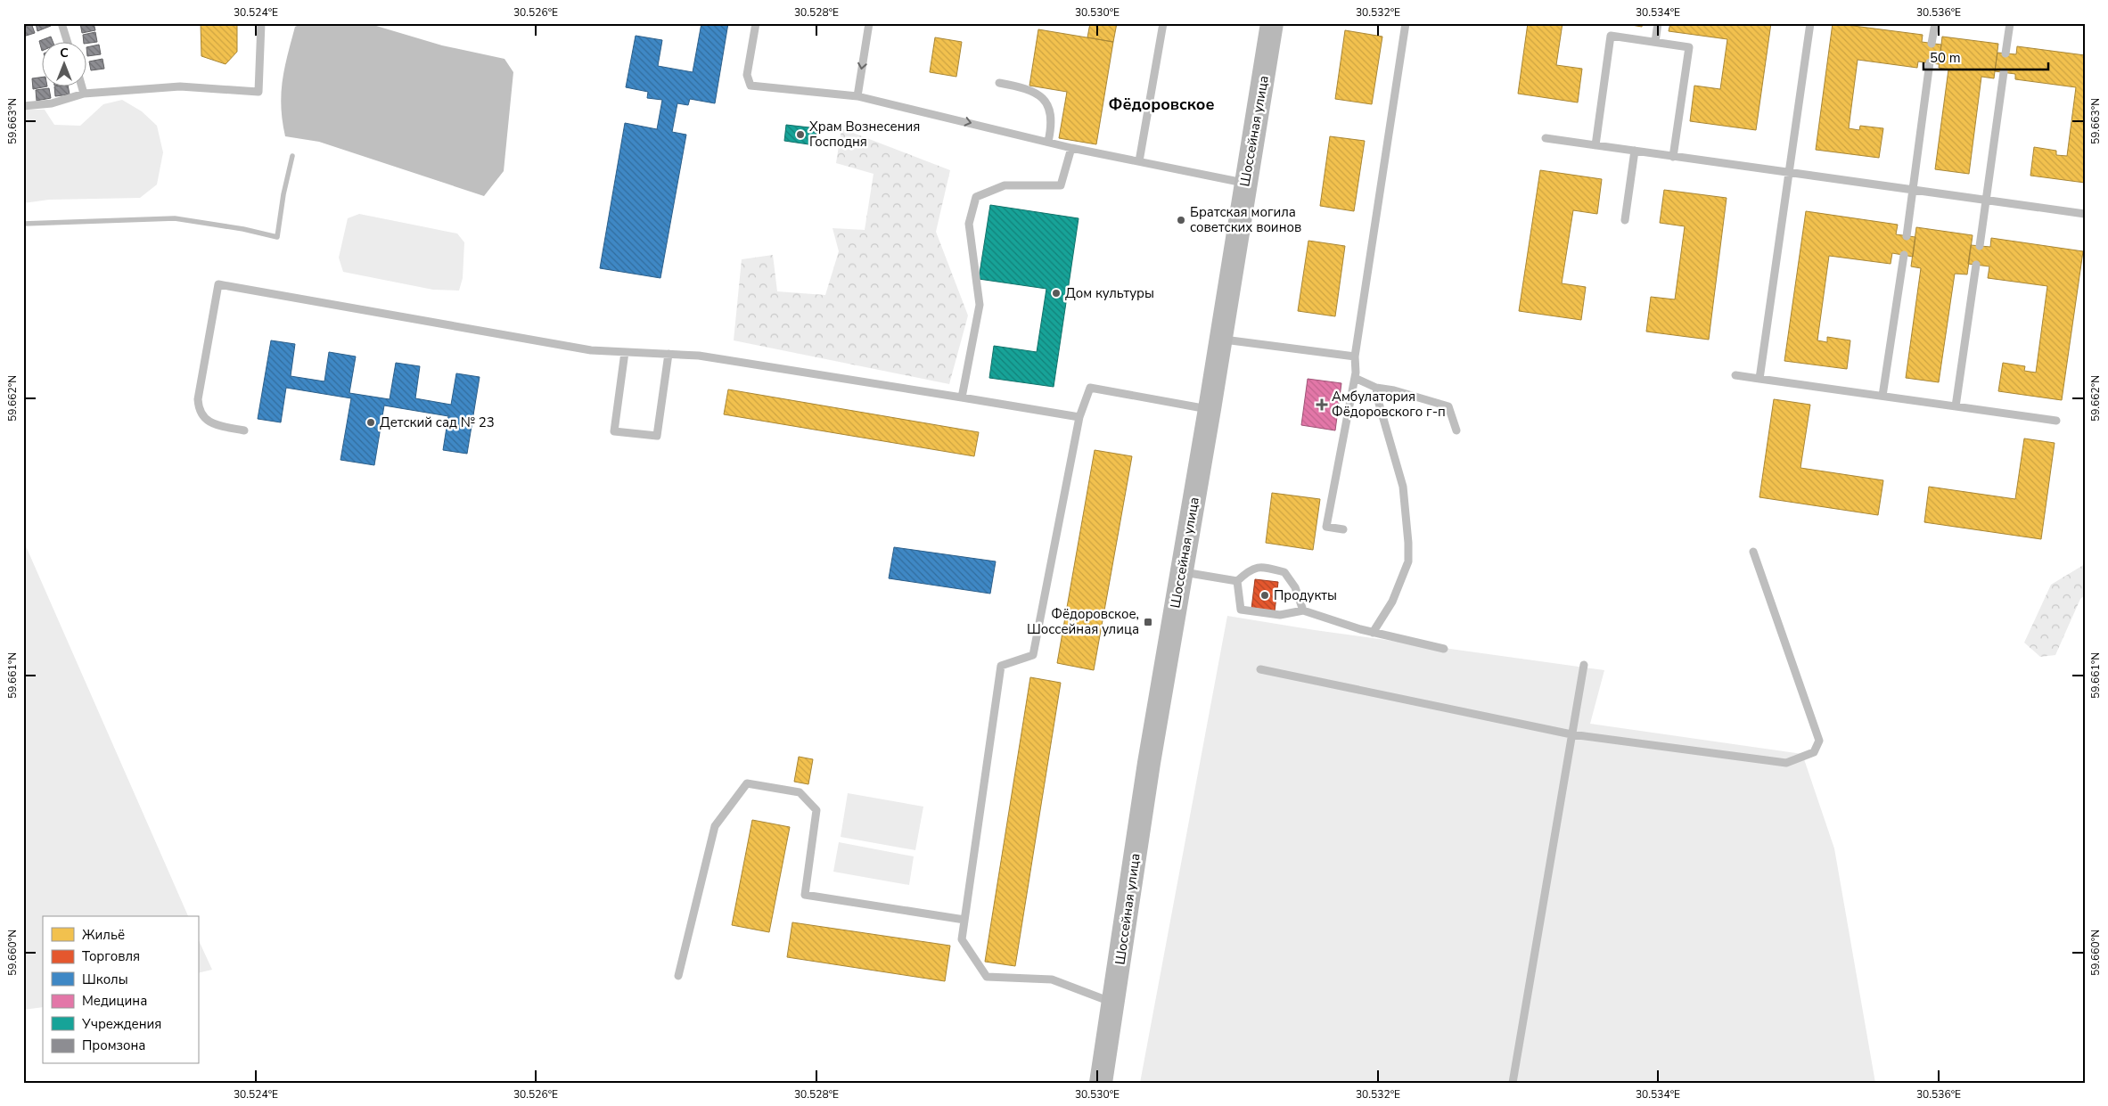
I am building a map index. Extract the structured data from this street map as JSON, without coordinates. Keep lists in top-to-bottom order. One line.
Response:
{"streets":{"main road":["Шоссейная улица"]},"districts":["Фёдоровское"],"places":{"other":["Храм Вознесения Господня","Братская могила советских воинов","Дом культуры","Детский сад № 23","Продукты"],"health":["Амбулатория Фёдоровского г-п"],"transit":["Фёдоровское, Шоссейная улица"]},"legend":["Жильё","Торговля","Школы","Медицина","Учреждения","Промзона"],"scale_bar":"50 m","north":"top","coordinates":["30.524°E","30.526°E","30.528°E","30.530°E","30.532°E","30.534°E","30.536°E","59.663°N","59.662°N","59.661°N","59.660°N"]}
